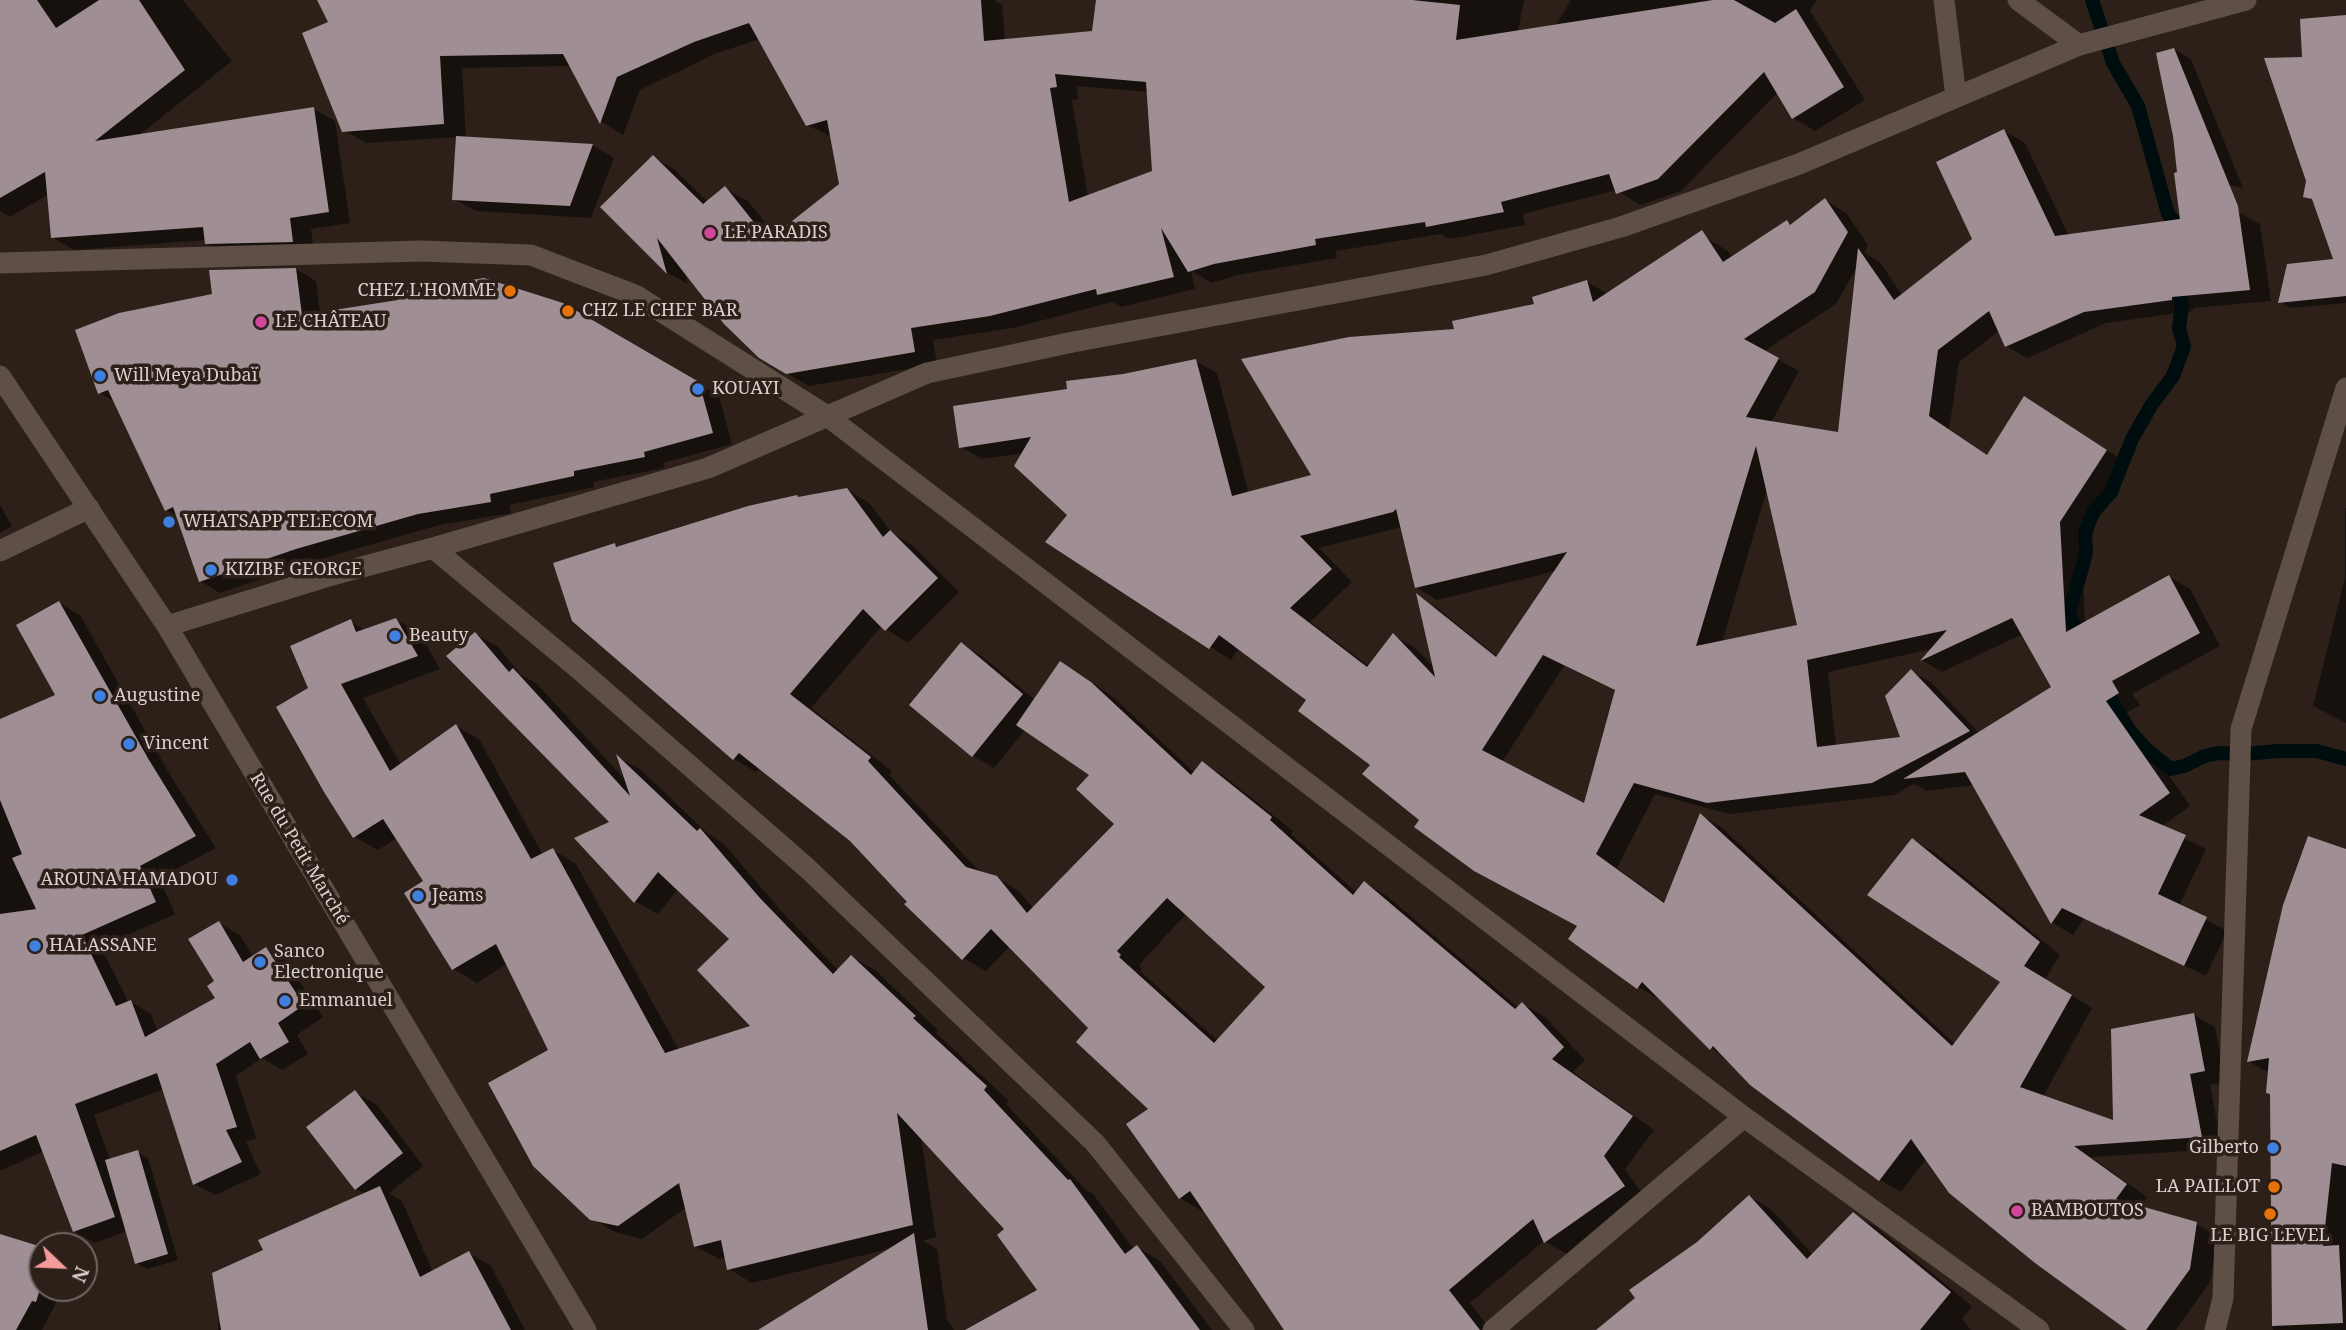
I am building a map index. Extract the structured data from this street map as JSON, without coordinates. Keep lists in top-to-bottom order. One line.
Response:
{"streets":{"street":["Rue du Petit Marché"]},"places":["LE PARADIS","CHEZ L'HOMME","CHZ LE CHEF BAR","LE CHÂTEAU","Will Meya Dubaï","KOUAYI","WHATSAPP TELECOM","KIZIBE GEORGE","Beauty","Augustine","Vincent","AROUNA HAMADOU","Jeams","HALASSANE","Sanco Electronique","Emmanuel","Gilberto","LA PAILLOT","BAMBOUTOS","LE BIG LEVEL"],"north":"bottom right"}
